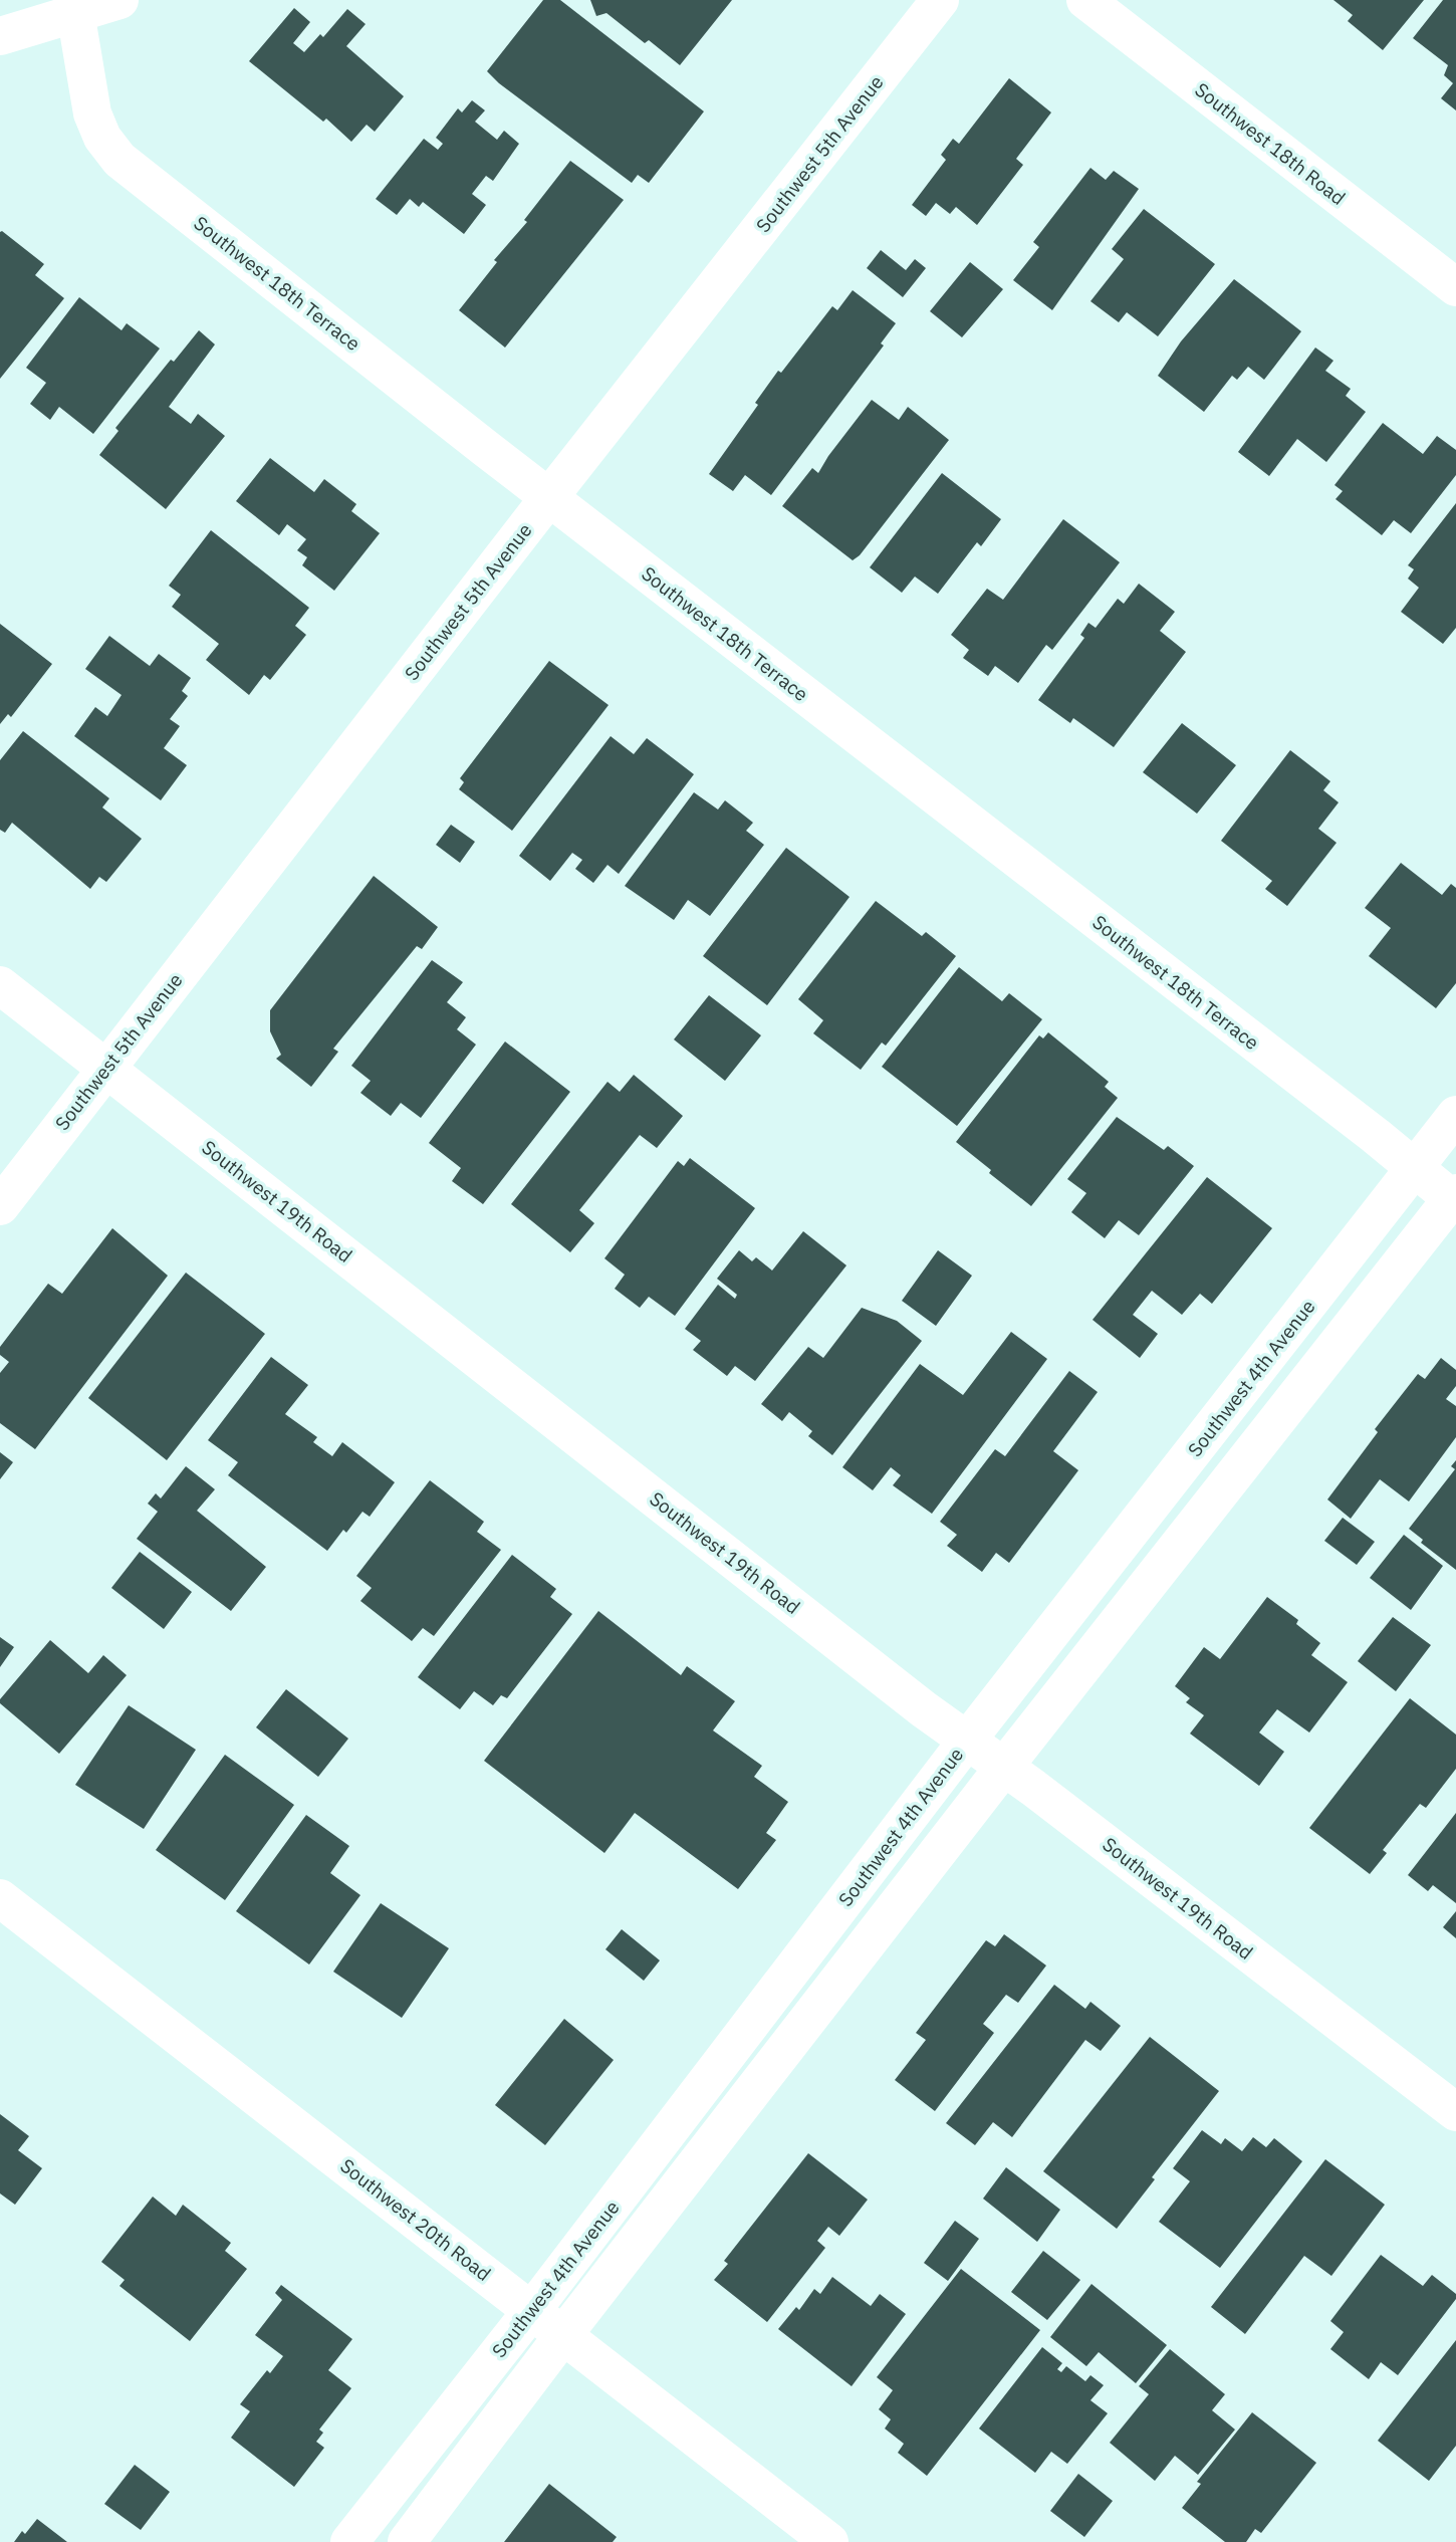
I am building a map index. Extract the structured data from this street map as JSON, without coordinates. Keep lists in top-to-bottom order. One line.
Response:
{"streets":{"street":["Southwest 18th Road","Southwest 5th Avenue","Southwest 18th Terrace","Southwest 19th Road","Southwest 4th Avenue","Southwest 20th Road"]},"crossings":[["Southwest 5th Avenue","Southwest 18th Terrace"],["Southwest 5th Avenue","Southwest 19th Road"],["Southwest 18th Terrace","Southwest 4th Avenue"],["Southwest 19th Road","Southwest 4th Avenue"],["Southwest 4th Avenue","Southwest 20th Road"]]}
